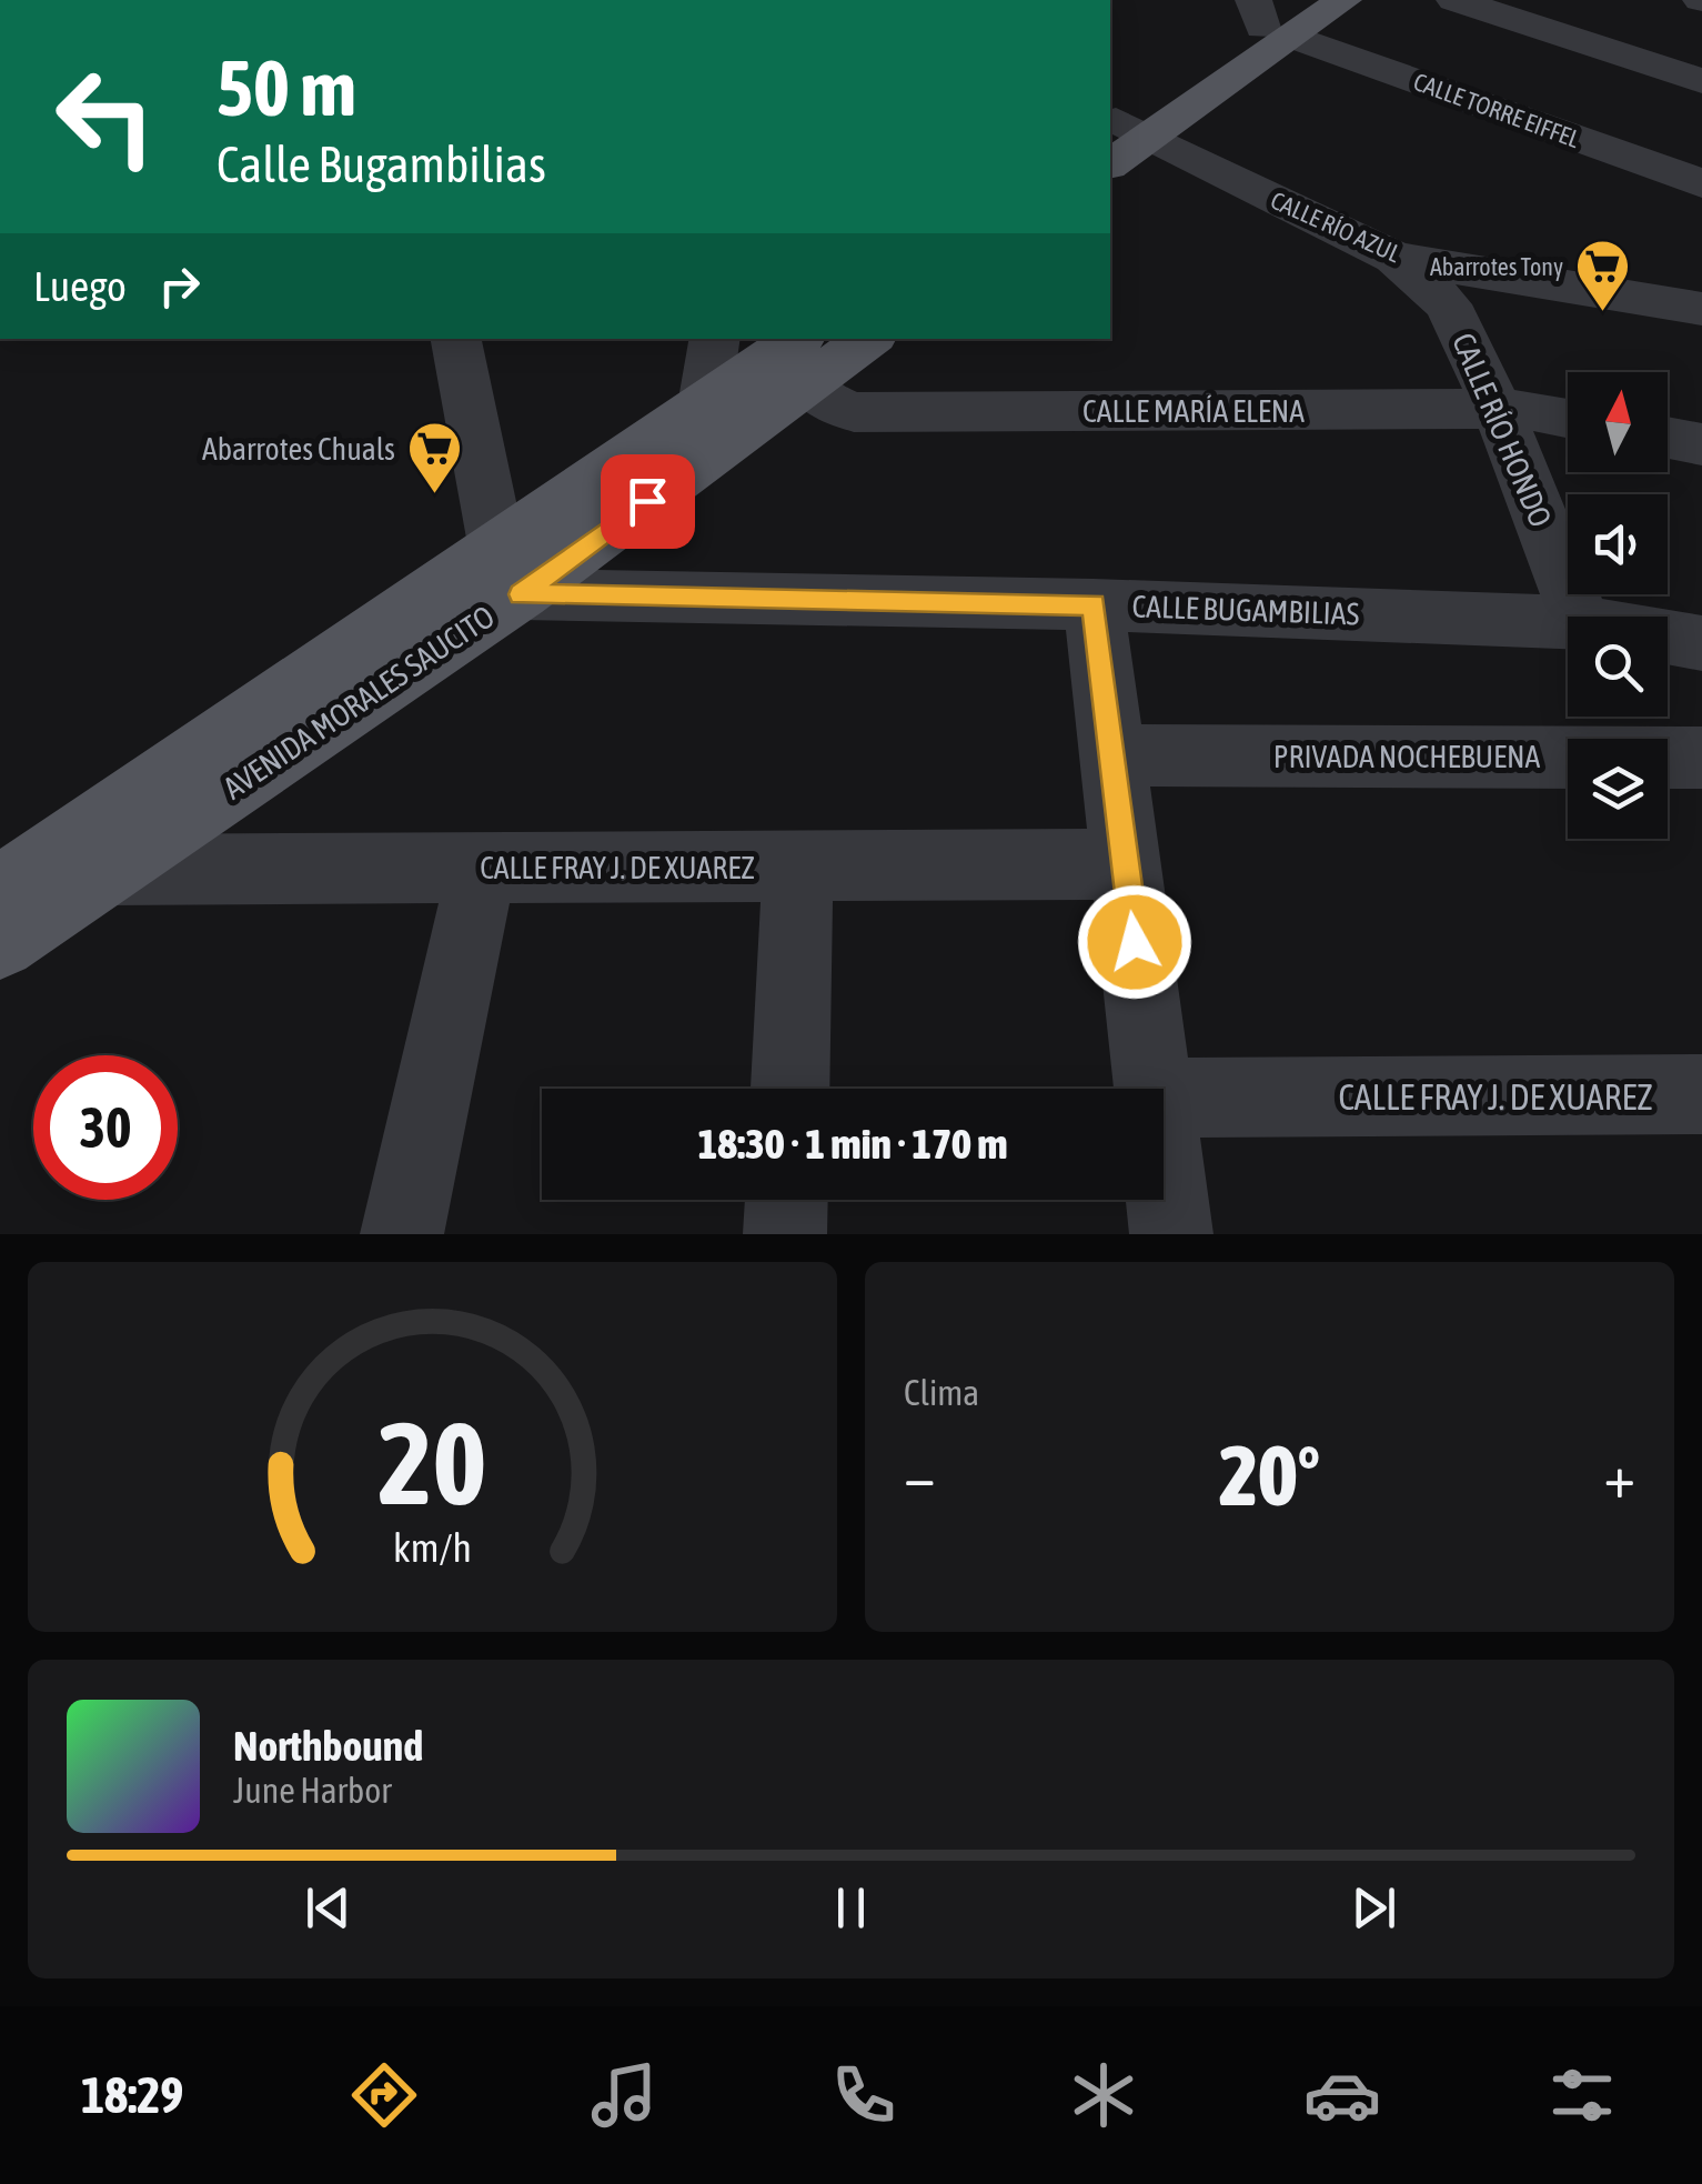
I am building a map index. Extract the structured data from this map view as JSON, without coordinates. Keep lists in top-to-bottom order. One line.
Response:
{"streets":{"main road":["AVENIDA MORALES SAUCITO"],"street":["CALLE TORRE EIFFEL","CALLE RÍO AZUL","CALLE MARÍA ELENA","CALLE RÍO HONDO","CALLE BUGAMBILIAS","PRIVADA NOCHEBUENA","CALLE FRAY J. DE XUAREZ"]},"crossings":[["CALLE RÍO AZUL","CALLE RÍO HONDO"],["CALLE MARÍA ELENA","CALLE RÍO HONDO"],["CALLE MARÍA ELENA","AVENIDA MORALES SAUCITO"],["CALLE BUGAMBILIAS","AVENIDA MORALES SAUCITO"],["AVENIDA MORALES SAUCITO","CALLE FRAY J. DE XUAREZ"]],"places":{"supermarket":["Abarrotes Tony","Abarrotes Chuals"]},"north":"top","page":{"turn":["50 m","Calle Bugambilias"],"then":"Luego","limit":"30","trip":"18:30 · 1 min · 170 m","tile":"Clima","heat":["−","20°","+"],"song":["Northbound","June Harbor"],"tabs":"18:29","gauge":["20","km/h"]}}
